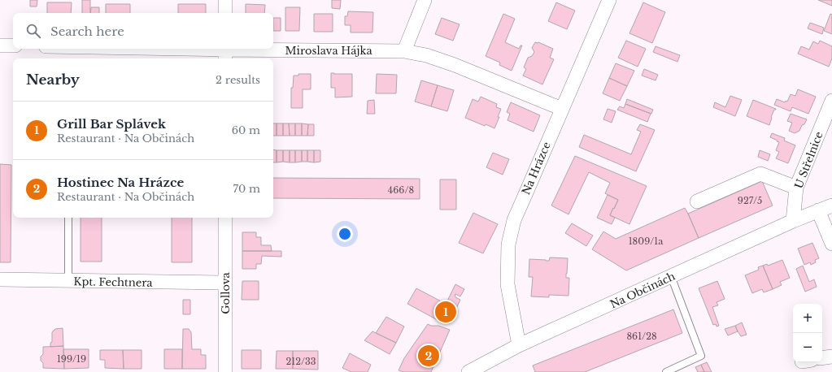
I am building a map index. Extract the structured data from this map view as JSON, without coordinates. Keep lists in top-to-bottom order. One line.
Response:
{"streets":{"street":["Miroslava Hájka","U Střelnice","Na Hrázce","Kpt. Fechtnera","Na Občinách","Gollova"]},"crossings":[["Miroslava Hájka","Na Hrázce"],["U Střelnice","Na Občinách"],["Na Hrázce","Na Občinách"],["Kpt. Fechtnera","Gollova"]],"house_numbers":["466/8","927/5","1809/1a","861/28","199/19","212/33"],"page":{"search":"Search here","heading":["Nearby","2 results"],"list":[{"mark":"1","name":"Grill Bar Splávek","note":"Restaurant · Na Občinách","value":"60 m"},{"mark":"2","name":"Hostinec Na Hrázce","note":"Restaurant · Na Občinách","value":"70 m"}],"pins":["1","2"],"map_buttons":["+","−"]}}
